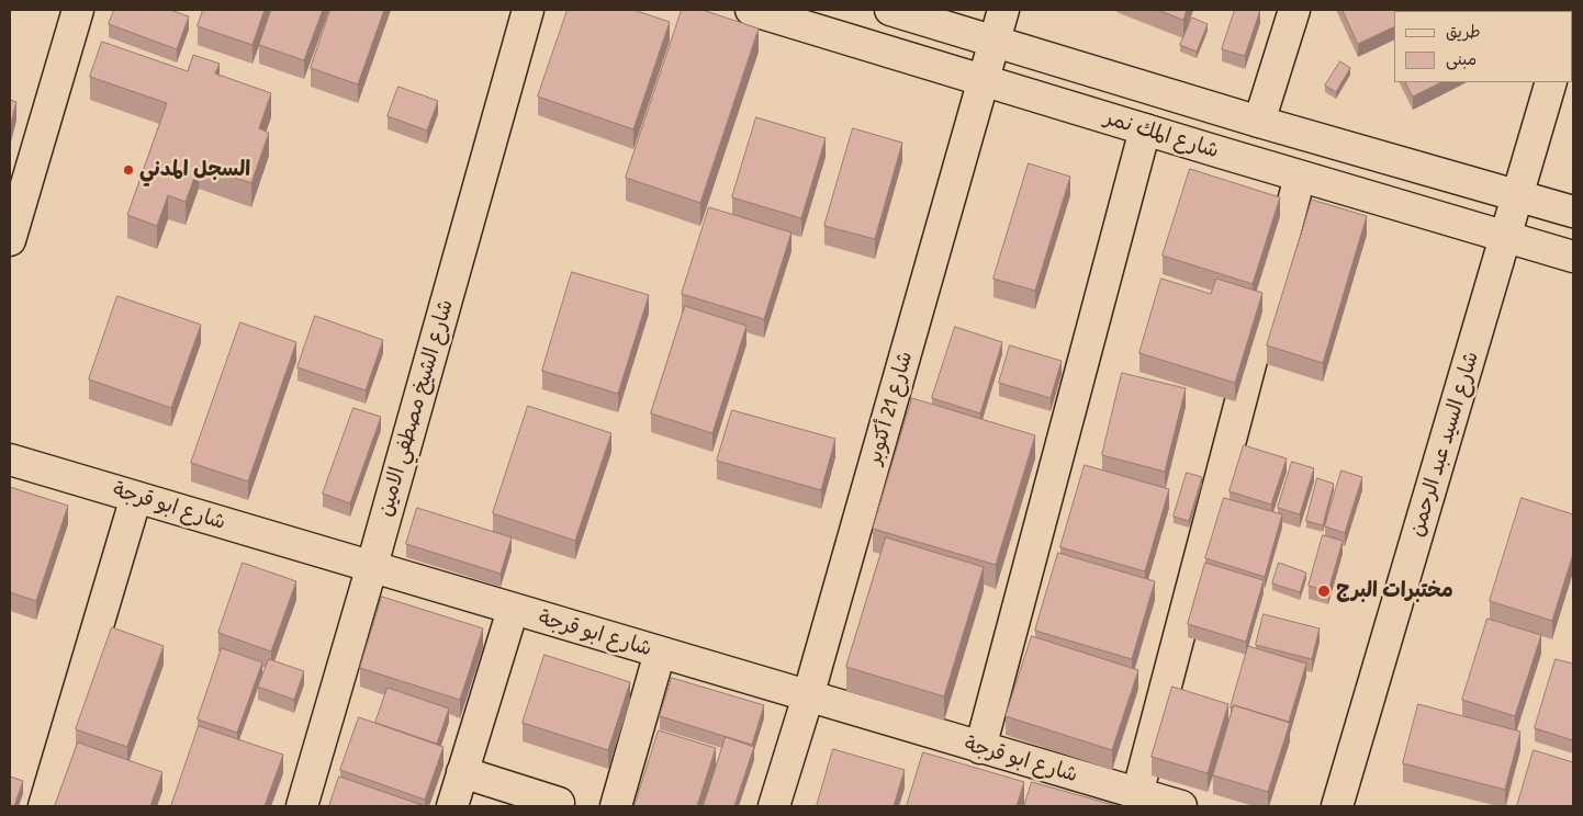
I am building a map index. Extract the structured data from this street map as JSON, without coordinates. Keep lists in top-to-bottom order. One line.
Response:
{"streets":{"main road":["شارع المك نمر","شارع الشيخ مصطفي الامين","شارع 21 أكتوبر","شارع السيد عبد الرحمن","شارع ابو قرجة"]},"crossings":[["شارع المك نمر","شارع 21 أكتوبر"],["شارع المك نمر","شارع السيد عبد الرحمن"],["شارع الشيخ مصطفي الامين","شارع ابو قرجة"],["شارع 21 أكتوبر","شارع ابو قرجة"]],"places":["السجل المدني","مختبرات البرج"],"legend":["طريق","مبنى"]}
